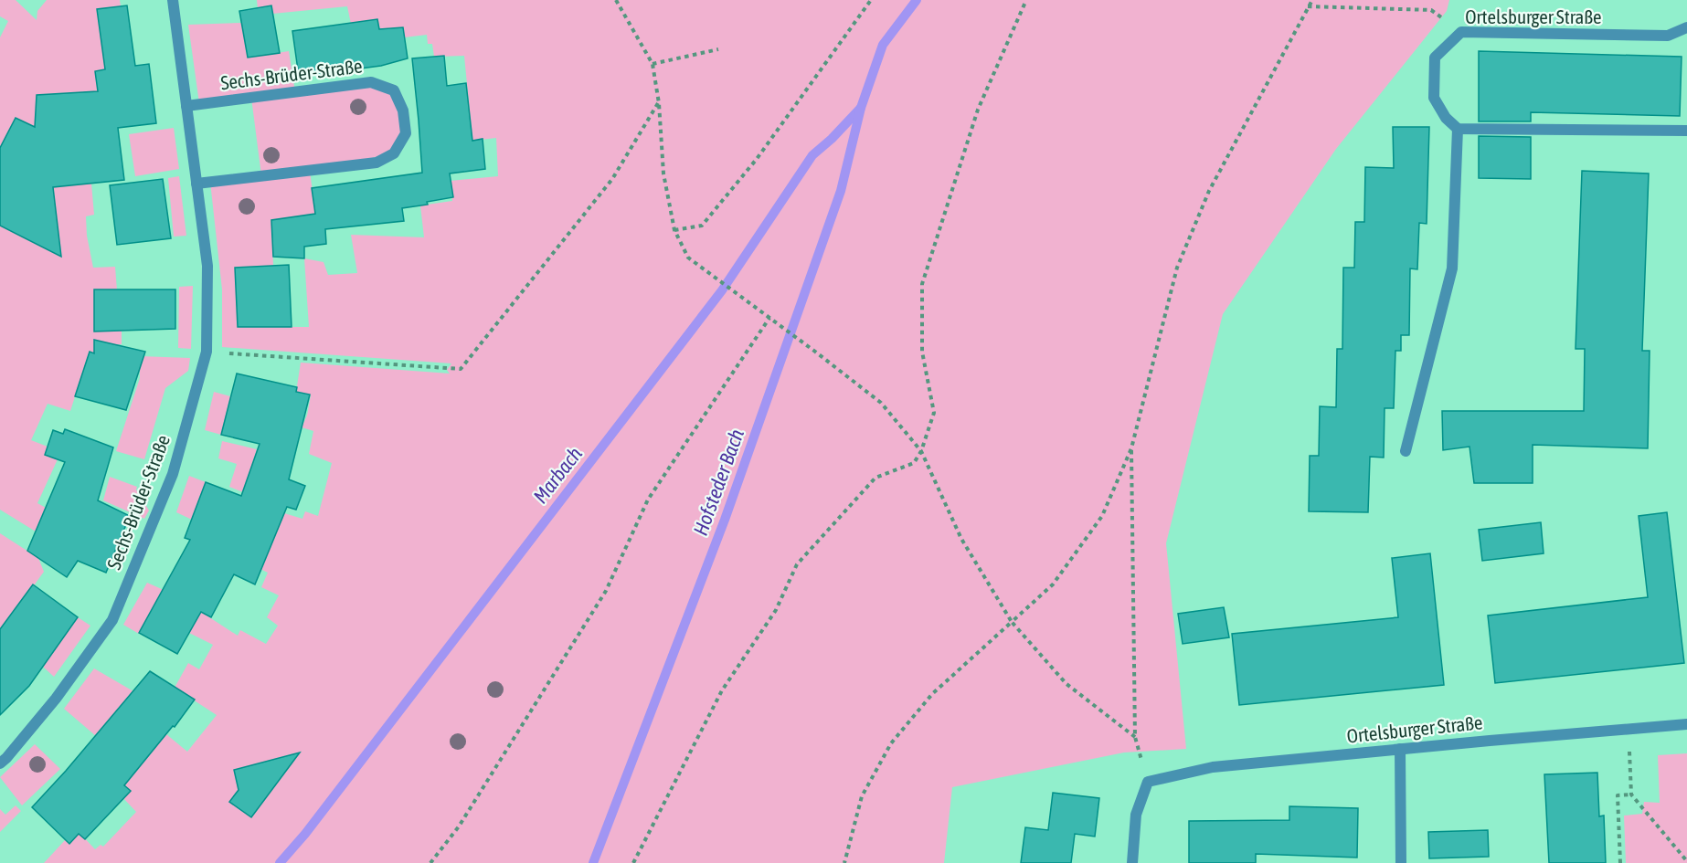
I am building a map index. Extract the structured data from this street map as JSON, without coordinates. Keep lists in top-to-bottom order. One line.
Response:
{"streets":{"street":["Ortelsburger Straße","Sechs-Brüder-Straße"]},"water":["Marbach","Hofsteder Bach"]}
